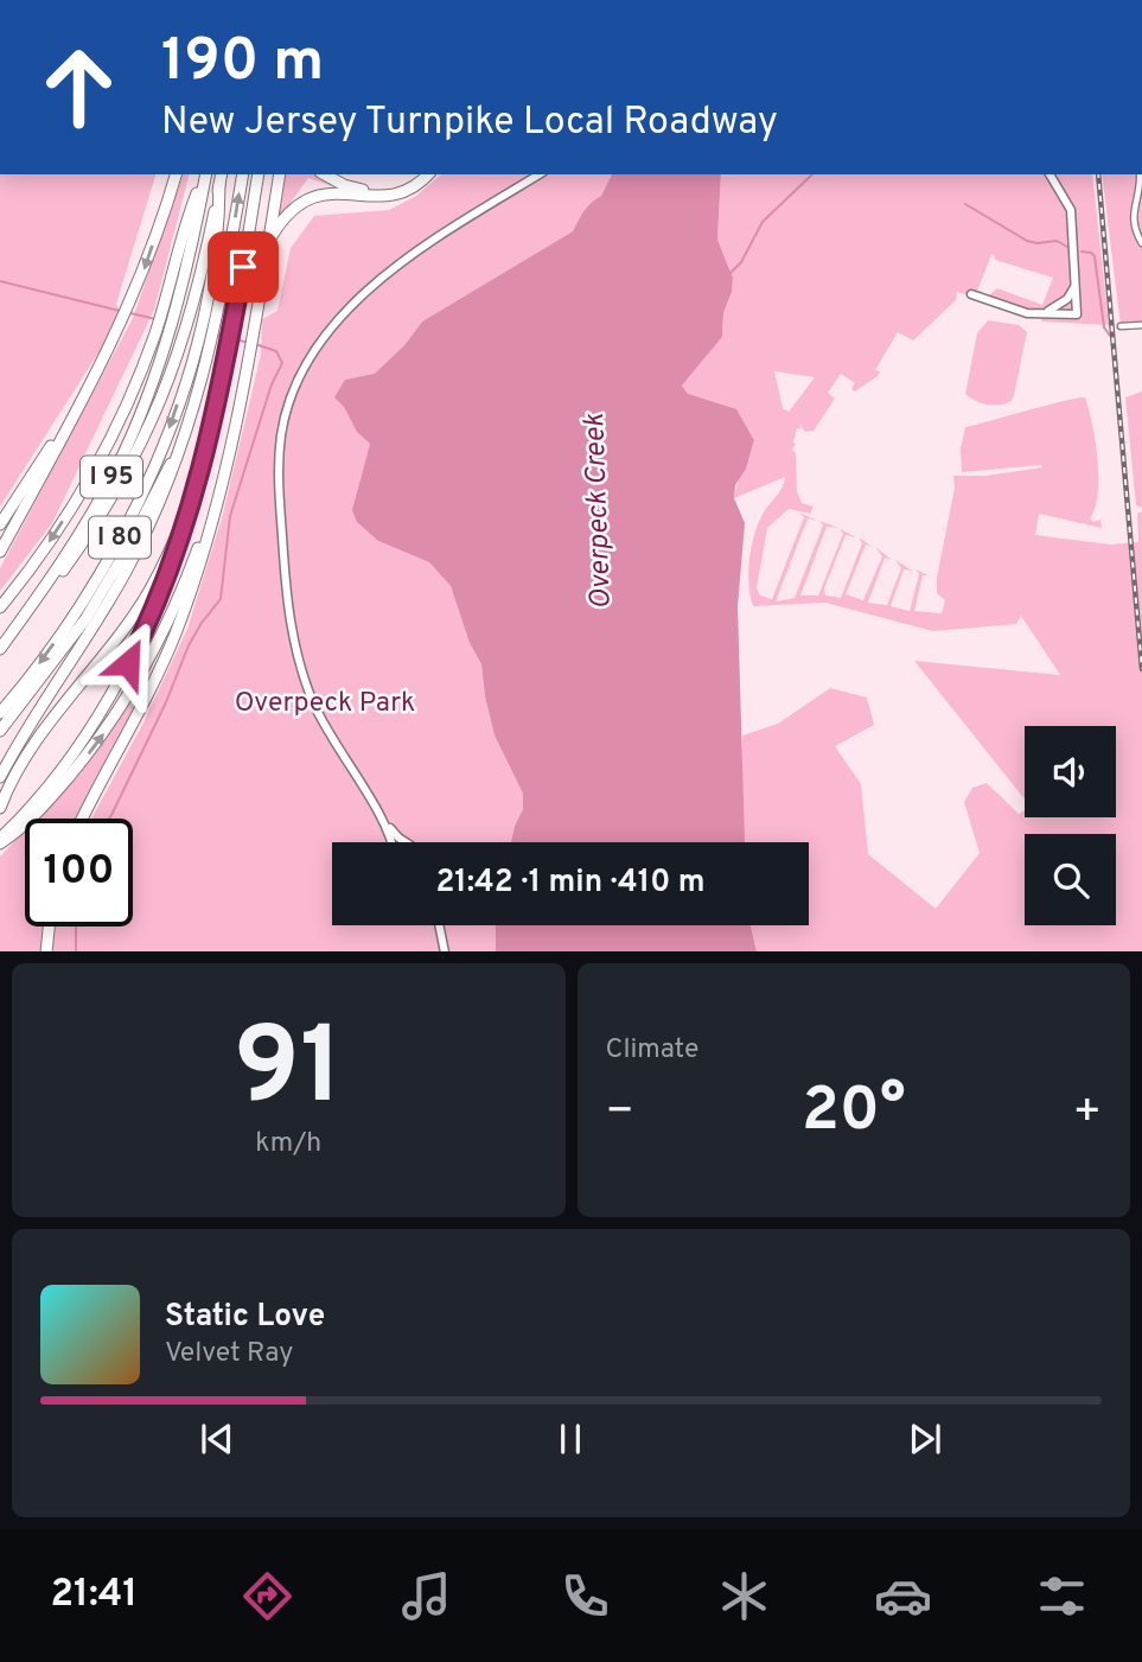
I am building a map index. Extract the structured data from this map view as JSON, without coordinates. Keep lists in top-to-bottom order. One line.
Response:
{"streets":{"highway":["I 95","I 80"]},"crossings":[["I 95","I 80"]],"water":["Overpeck Creek"],"parks":["Overpeck Park"],"page":{"turn":["190 m","New Jersey Turnpike Local Roadway"],"limit":"100","trip":"21:42 · 1 min · 410 m","tile":[["91","km/h"],"Climate"],"heat":["−","20°","+"],"song":["Static Love","Velvet Ray"],"tabs":"21:41"}}
